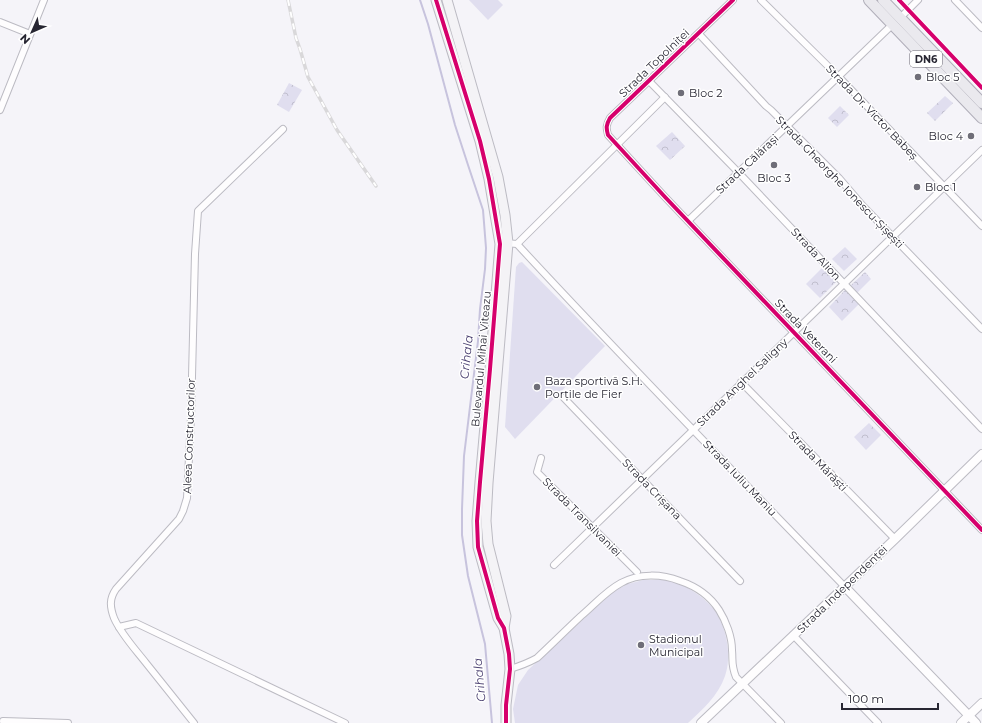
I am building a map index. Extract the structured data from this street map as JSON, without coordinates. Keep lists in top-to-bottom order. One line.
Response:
{"streets":{"main road":["DN6","Bulevardul Mihai Viteazu"],"street":["Strada Topolniței","Strada Dr. Victor Babeș","Strada Călărași","Strada Gheorghe Ionescu-Șișești","Strada Alion","Strada Veterani","Strada Anghel Saligny","Aleea Constructorilor","Strada Mărăști","Strada Iuliu Maniu","Strada Crișana","Strada Transilvaniei","Strada Independenței"]},"crossings":[["DN6","Strada Călărași"],["Strada Topolniței","Strada Gheorghe Ionescu-Șișești"],["Strada Topolniței","Strada Alion"],["Strada Topolniței","Strada Veterani"],["Strada Dr. Victor Babeș","Strada Călărași"],["Strada Dr. Victor Babeș","Strada Anghel Saligny"],["Strada Călărași","Strada Gheorghe Ionescu-Șișești"],["Strada Călărași","Strada Alion"],["Strada Călărași","Strada Veterani"],["Strada Gheorghe Ionescu-Șișești","Strada Anghel Saligny"],["Strada Alion","Strada Anghel Saligny"],["Strada Veterani","Strada Anghel Saligny"],["Strada Veterani","Strada Independenței"],["Bulevardul Mihai Viteazu","Strada Iuliu Maniu"],["Strada Anghel Saligny","Strada Mărăști"],["Strada Anghel Saligny","Strada Iuliu Maniu"],["Strada Anghel Saligny","Strada Crișana"],["Strada Anghel Saligny","Strada Transilvaniei"],["Strada Mărăști","Strada Independenței"],["Strada Iuliu Maniu","Strada Independenței"]],"water":["Crihala"],"places":["Bloc 5","Bloc 2","Bloc 4","Bloc 3","Bloc 1","Baza sportivă S.H. Porțile de Fier","Stadionul Municipal"],"scale_bar":"100 m","north":"bottom left"}
